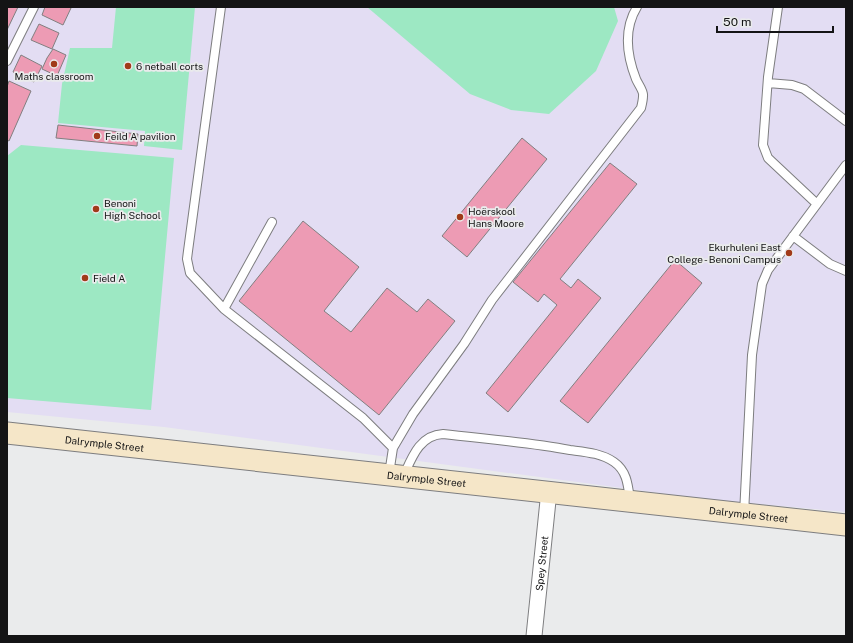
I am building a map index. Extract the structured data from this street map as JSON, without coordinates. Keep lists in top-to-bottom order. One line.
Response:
{"streets":{"street":["Dalrymple Street","Spey Street"]},"crossings":[["Dalrymple Street","Spey Street"]],"places":["Maths classroom","6 netball corts","Feild A pavilion","Benoni High School","Hoërskool Hans Moore","Ekurhuleni East College - Benoni Campus","Field A"],"scale_bar":"50 m"}
